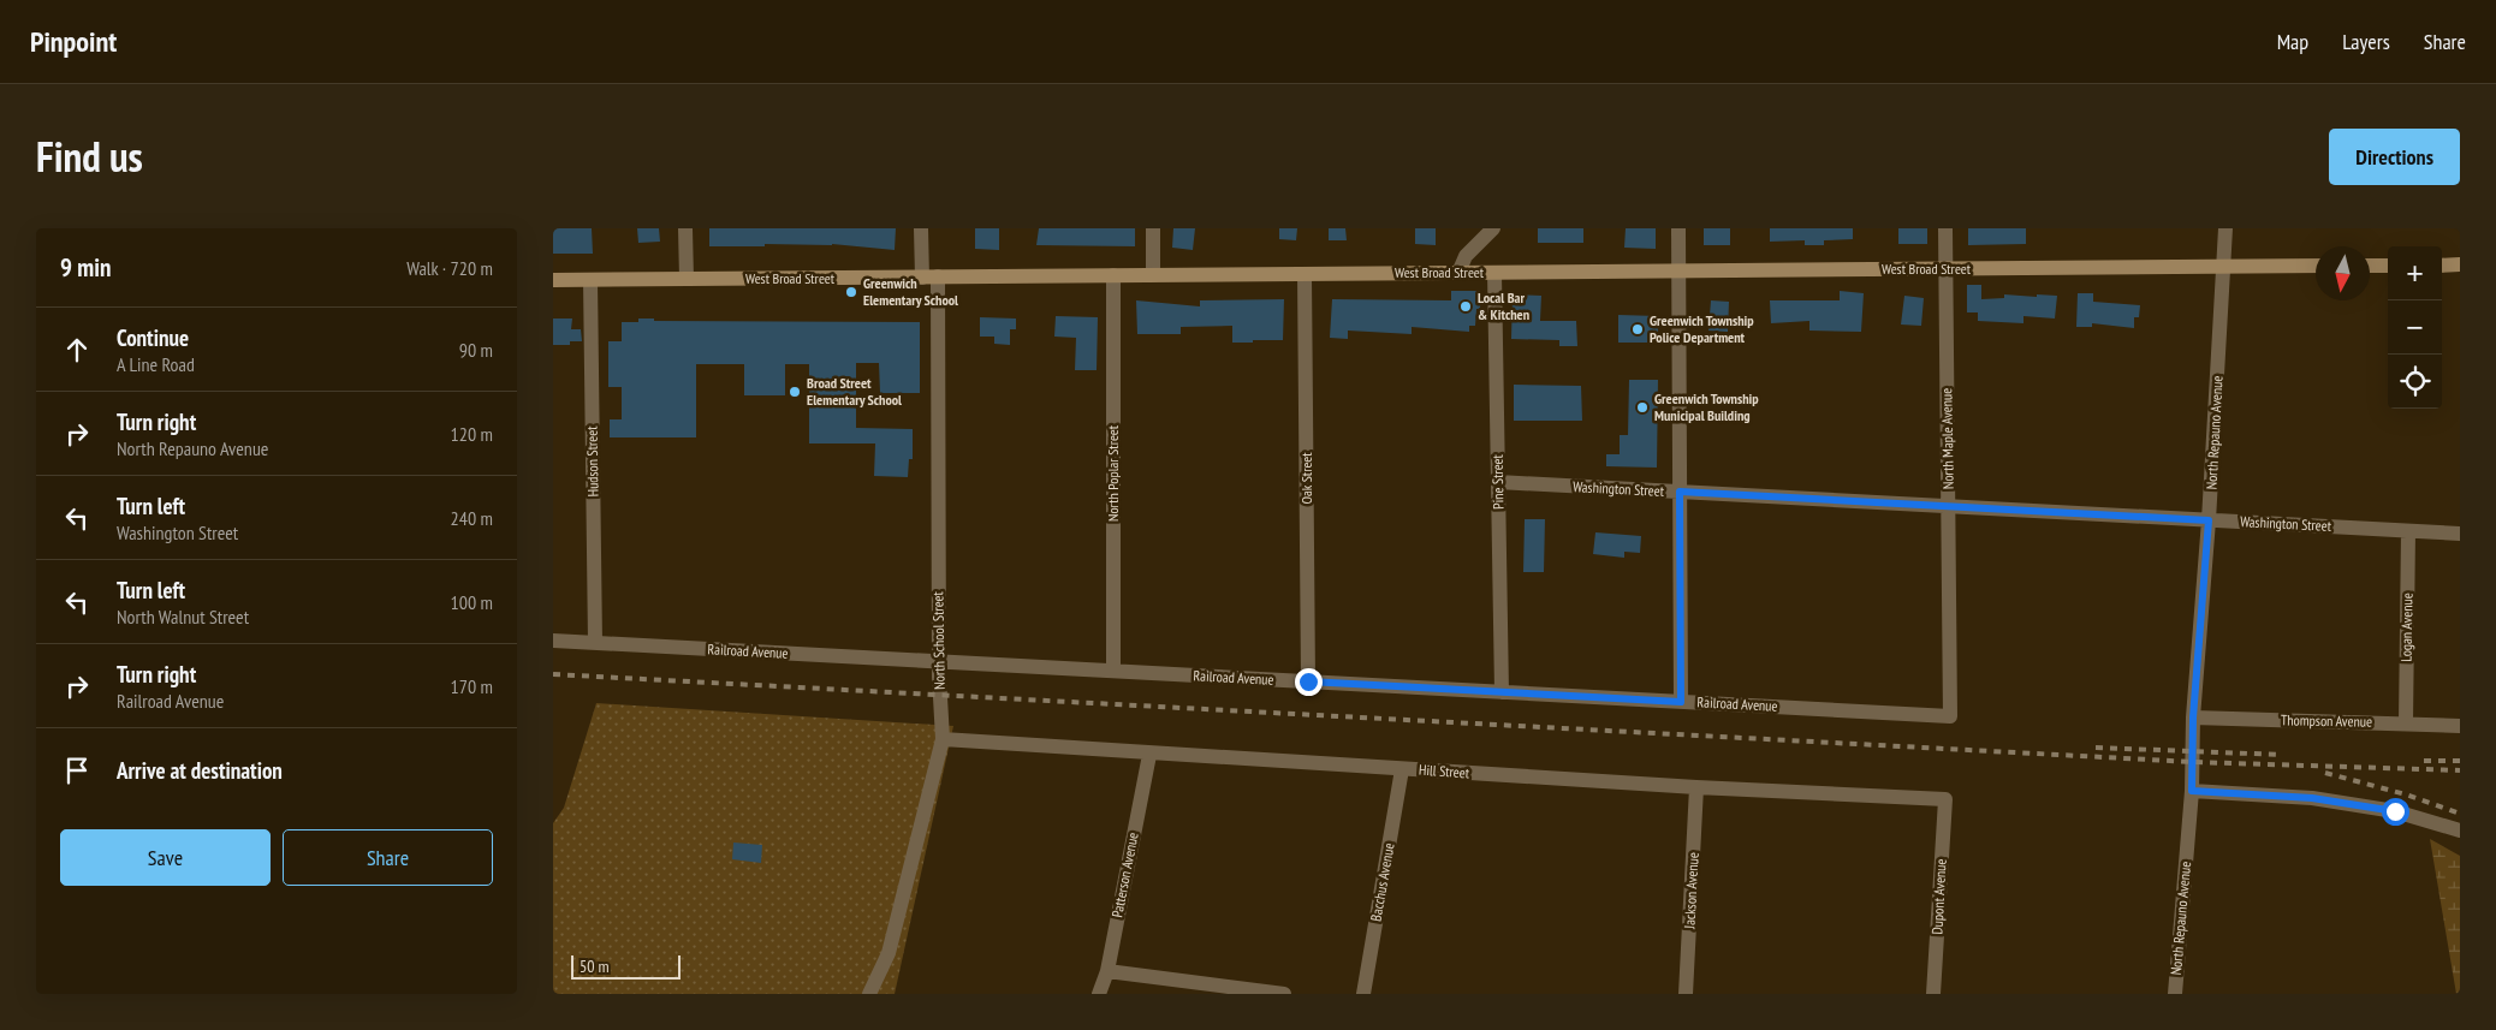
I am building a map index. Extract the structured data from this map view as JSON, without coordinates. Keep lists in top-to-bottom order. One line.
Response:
{"streets":{"main road":["West Broad Street"],"street":["North Repauno Avenue","North Maple Avenue","Hudson Street","North Poplar Street","Oak Street","Pine Street","Washington Street","Logan Avenue","North School Street","Railroad Avenue","Thompson Avenue","Hill Street","Patterson Avenue","Bacchus Avenue","Jackson Avenue","Dupont Avenue"]},"crossings":[["West Broad Street","North Repauno Avenue"],["West Broad Street","North Maple Avenue"],["West Broad Street","Hudson Street"],["West Broad Street","North Poplar Street"],["West Broad Street","Oak Street"],["West Broad Street","Pine Street"],["West Broad Street","North School Street"],["North Repauno Avenue","Washington Street"],["North Repauno Avenue","Thompson Avenue"],["North Maple Avenue","Washington Street"],["North Maple Avenue","Railroad Avenue"],["Hudson Street","Railroad Avenue"],["North Poplar Street","Railroad Avenue"],["Oak Street","Railroad Avenue"],["Pine Street","Washington Street"],["Pine Street","Railroad Avenue"],["Washington Street","Logan Avenue"],["Logan Avenue","Thompson Avenue"],["North School Street","Railroad Avenue"],["North School Street","Hill Street"],["Hill Street","Patterson Avenue"],["Hill Street","Bacchus Avenue"],["Hill Street","Jackson Avenue"],["Hill Street","Dupont Avenue"]],"places":["Greenwich Elementary School","Local Bar & Kitchen","Greenwich Township Police Department","Broad Street Elementary School","Greenwich Township Municipal Building"],"scale_bar":"50 m","north":"bottom","page":{"header":"Pinpoint","nav":["Map","Layers","Share"],"title":"Find us","buttons":["Directions",["Save","Share"]],"heading":["9 min","Walk · 720 m"],"map_buttons":["+","−"],"list":[["Continue","A Line Road","90 m"],["Turn right","North Repauno Avenue","120 m"],["Turn left","Washington Street","240 m"],["Turn left","North Walnut Street","100 m"],["Turn right","Railroad Avenue","170 m"],"Arrive at destination"],"scale":"50 m"}}
